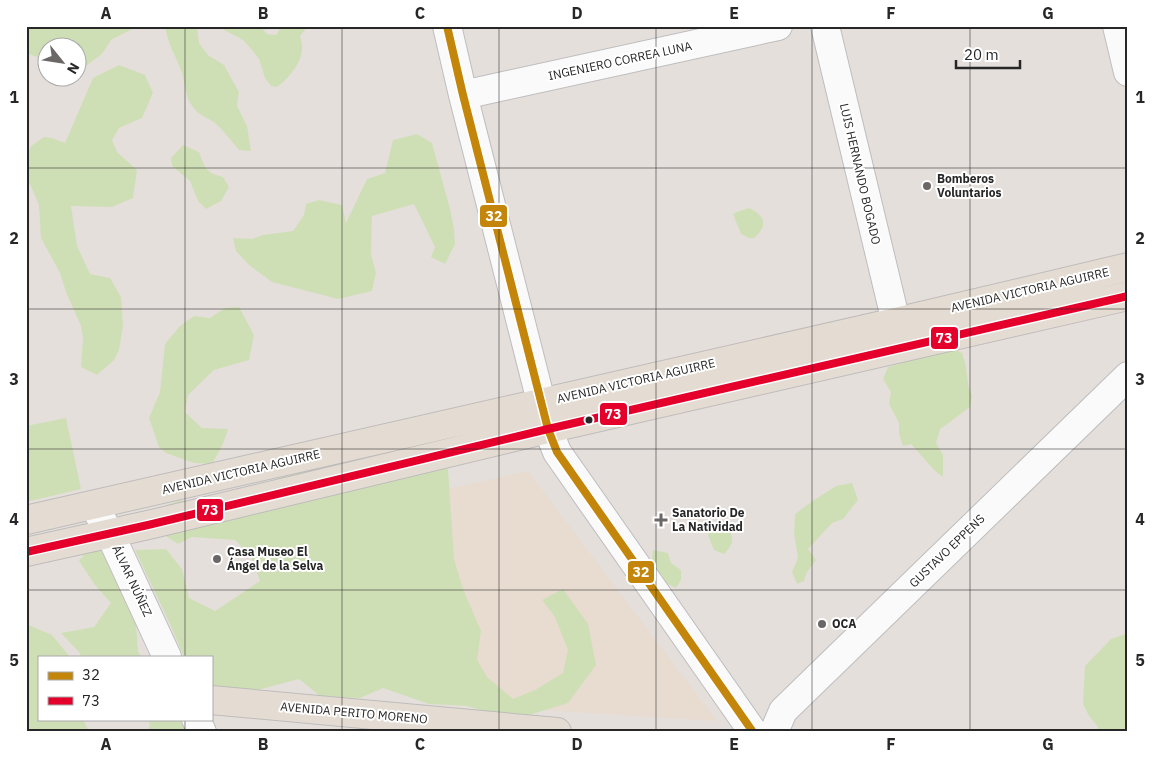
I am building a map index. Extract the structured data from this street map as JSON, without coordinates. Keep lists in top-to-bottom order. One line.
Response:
{"streets":{"main road":["AVENIDA VICTORIA AGUIRRE","AVENIDA PERITO MORENO"],"street":["INGENIERO CORREA LUNA","LUIS HERNANDO BOGADO","GUSTAVO EPPENS","ÁLVAR NÚÑEZ"]},"crossings":[["LUIS HERNANDO BOGADO","AVENIDA VICTORIA AGUIRRE"],["AVENIDA VICTORIA AGUIRRE","ÁLVAR NÚÑEZ"]],"places":{"other":["Bomberos Voluntarios","Casa Museo El Ángel de la Selva","OCA"],"health":["Sanatorio De La Natividad"]},"lines":["transit line 32","transit line 73"],"legend":["32","73"],"scale_bar":"20 m","north":"bottom right","grid":{"columns":["A","B","C","D","E","F","G"],"rows":["1","2","3","4","5"]}}
